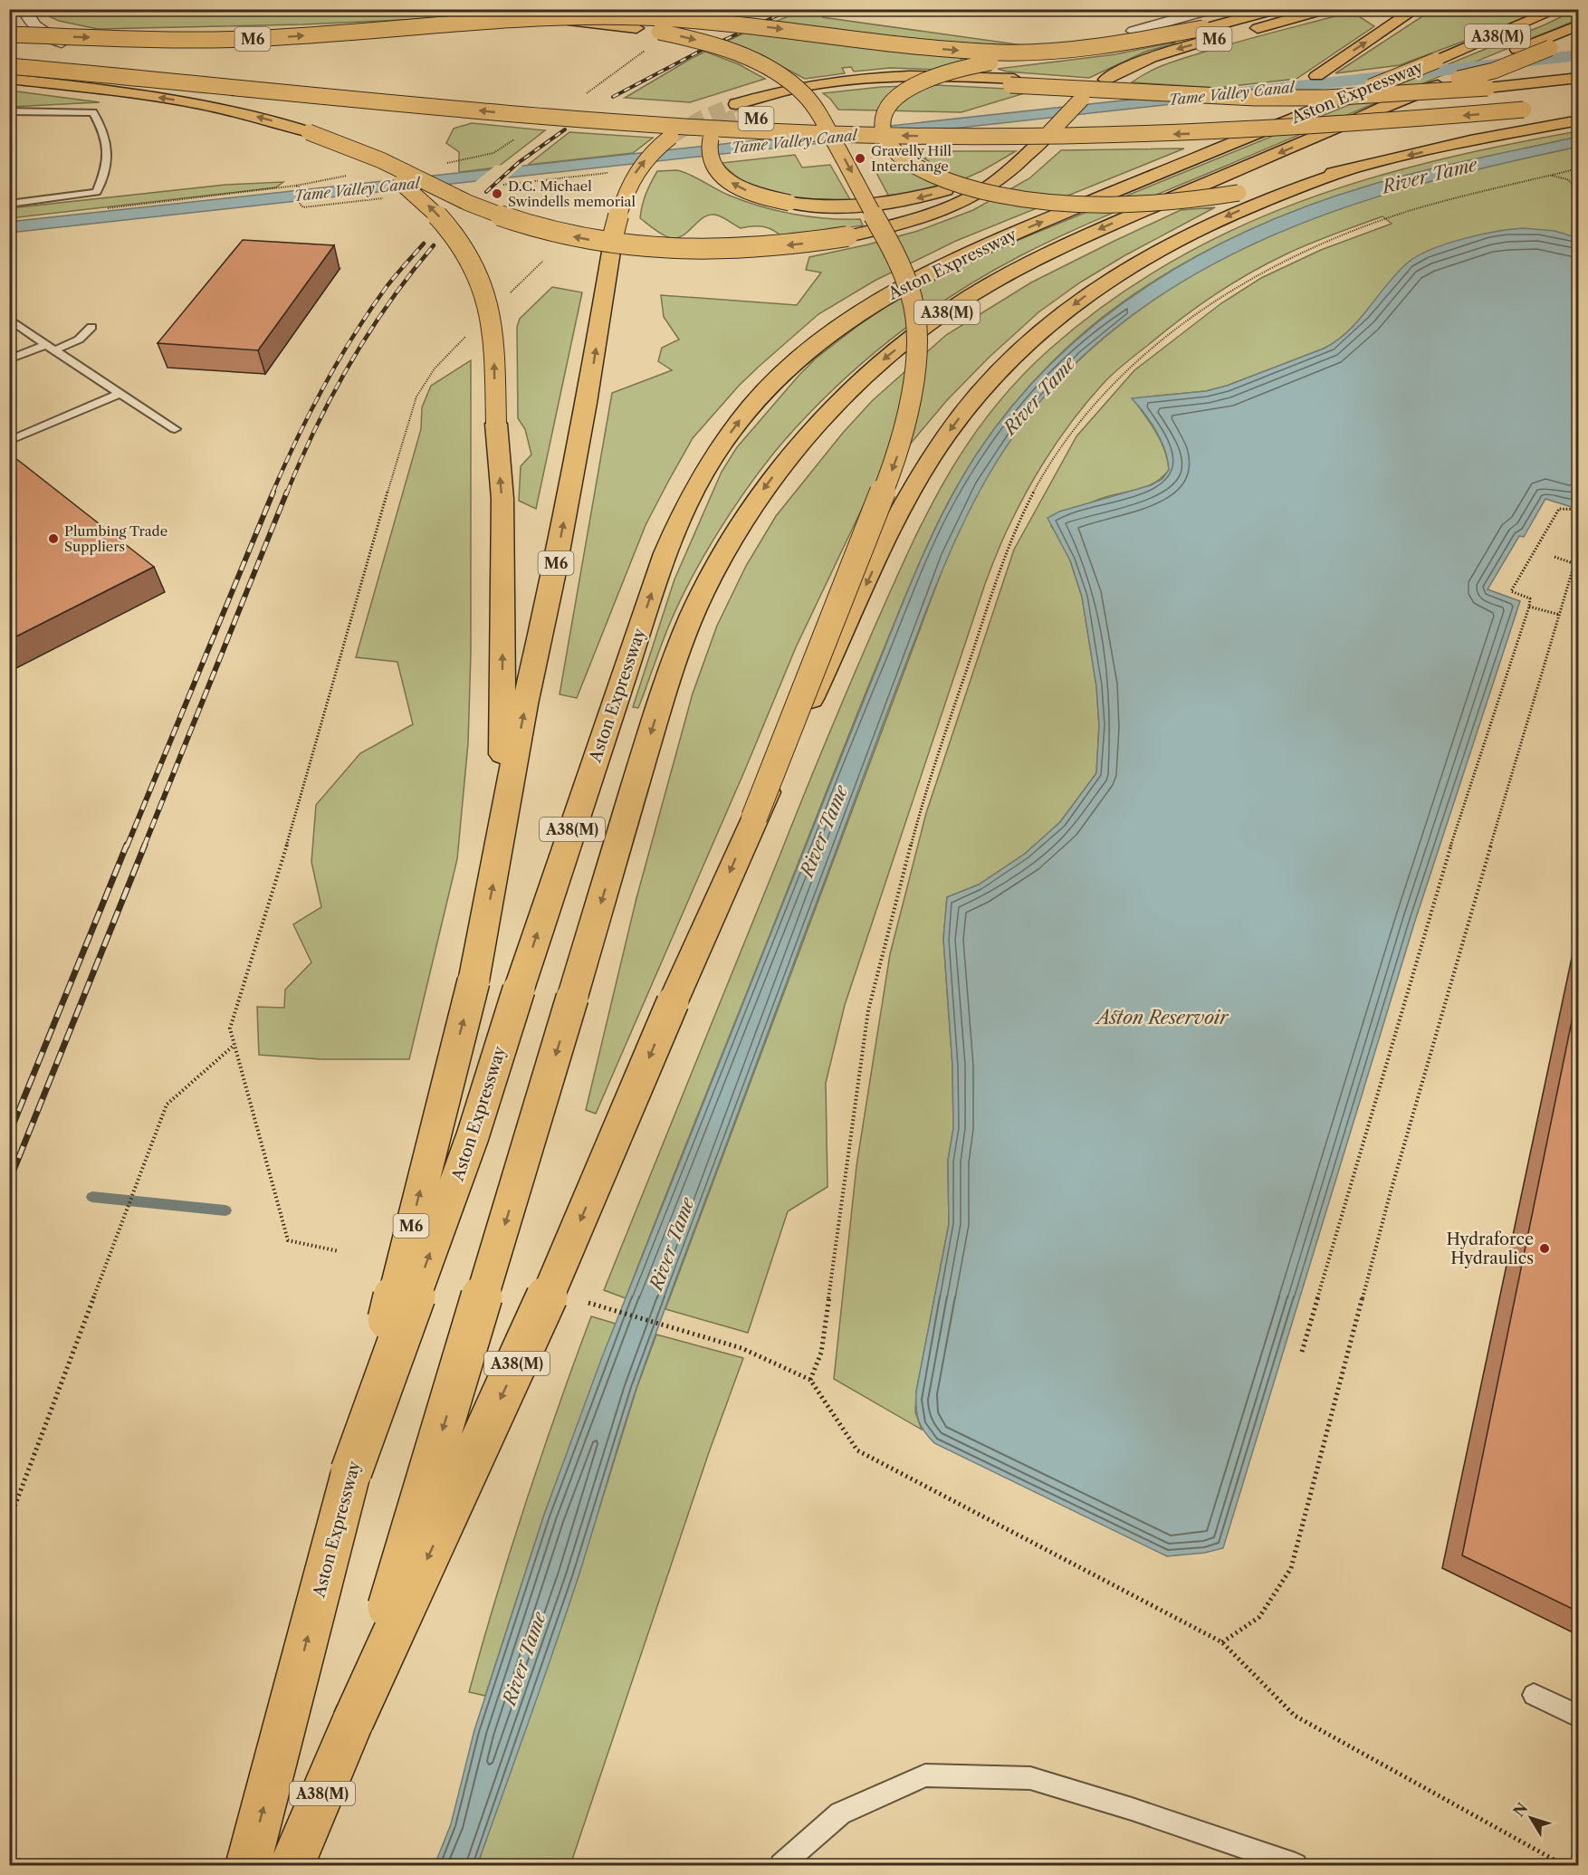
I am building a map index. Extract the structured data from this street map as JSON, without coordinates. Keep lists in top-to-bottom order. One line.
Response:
{"streets":{"highway":["A38(M)","M6","Aston Expressway"]},"crossings":[["A38(M)","M6"],["A38(M)","Aston Expressway"],["M6","Aston Expressway"]],"water":["Tame Valley Canal","River Tame","Aston Reservoir"],"places":["Gravelly Hill Interchange","D.C. Michael Swindells memorial","Plumbing Trade Suppliers","Hydraforce Hydraulics"],"north":"top left"}
